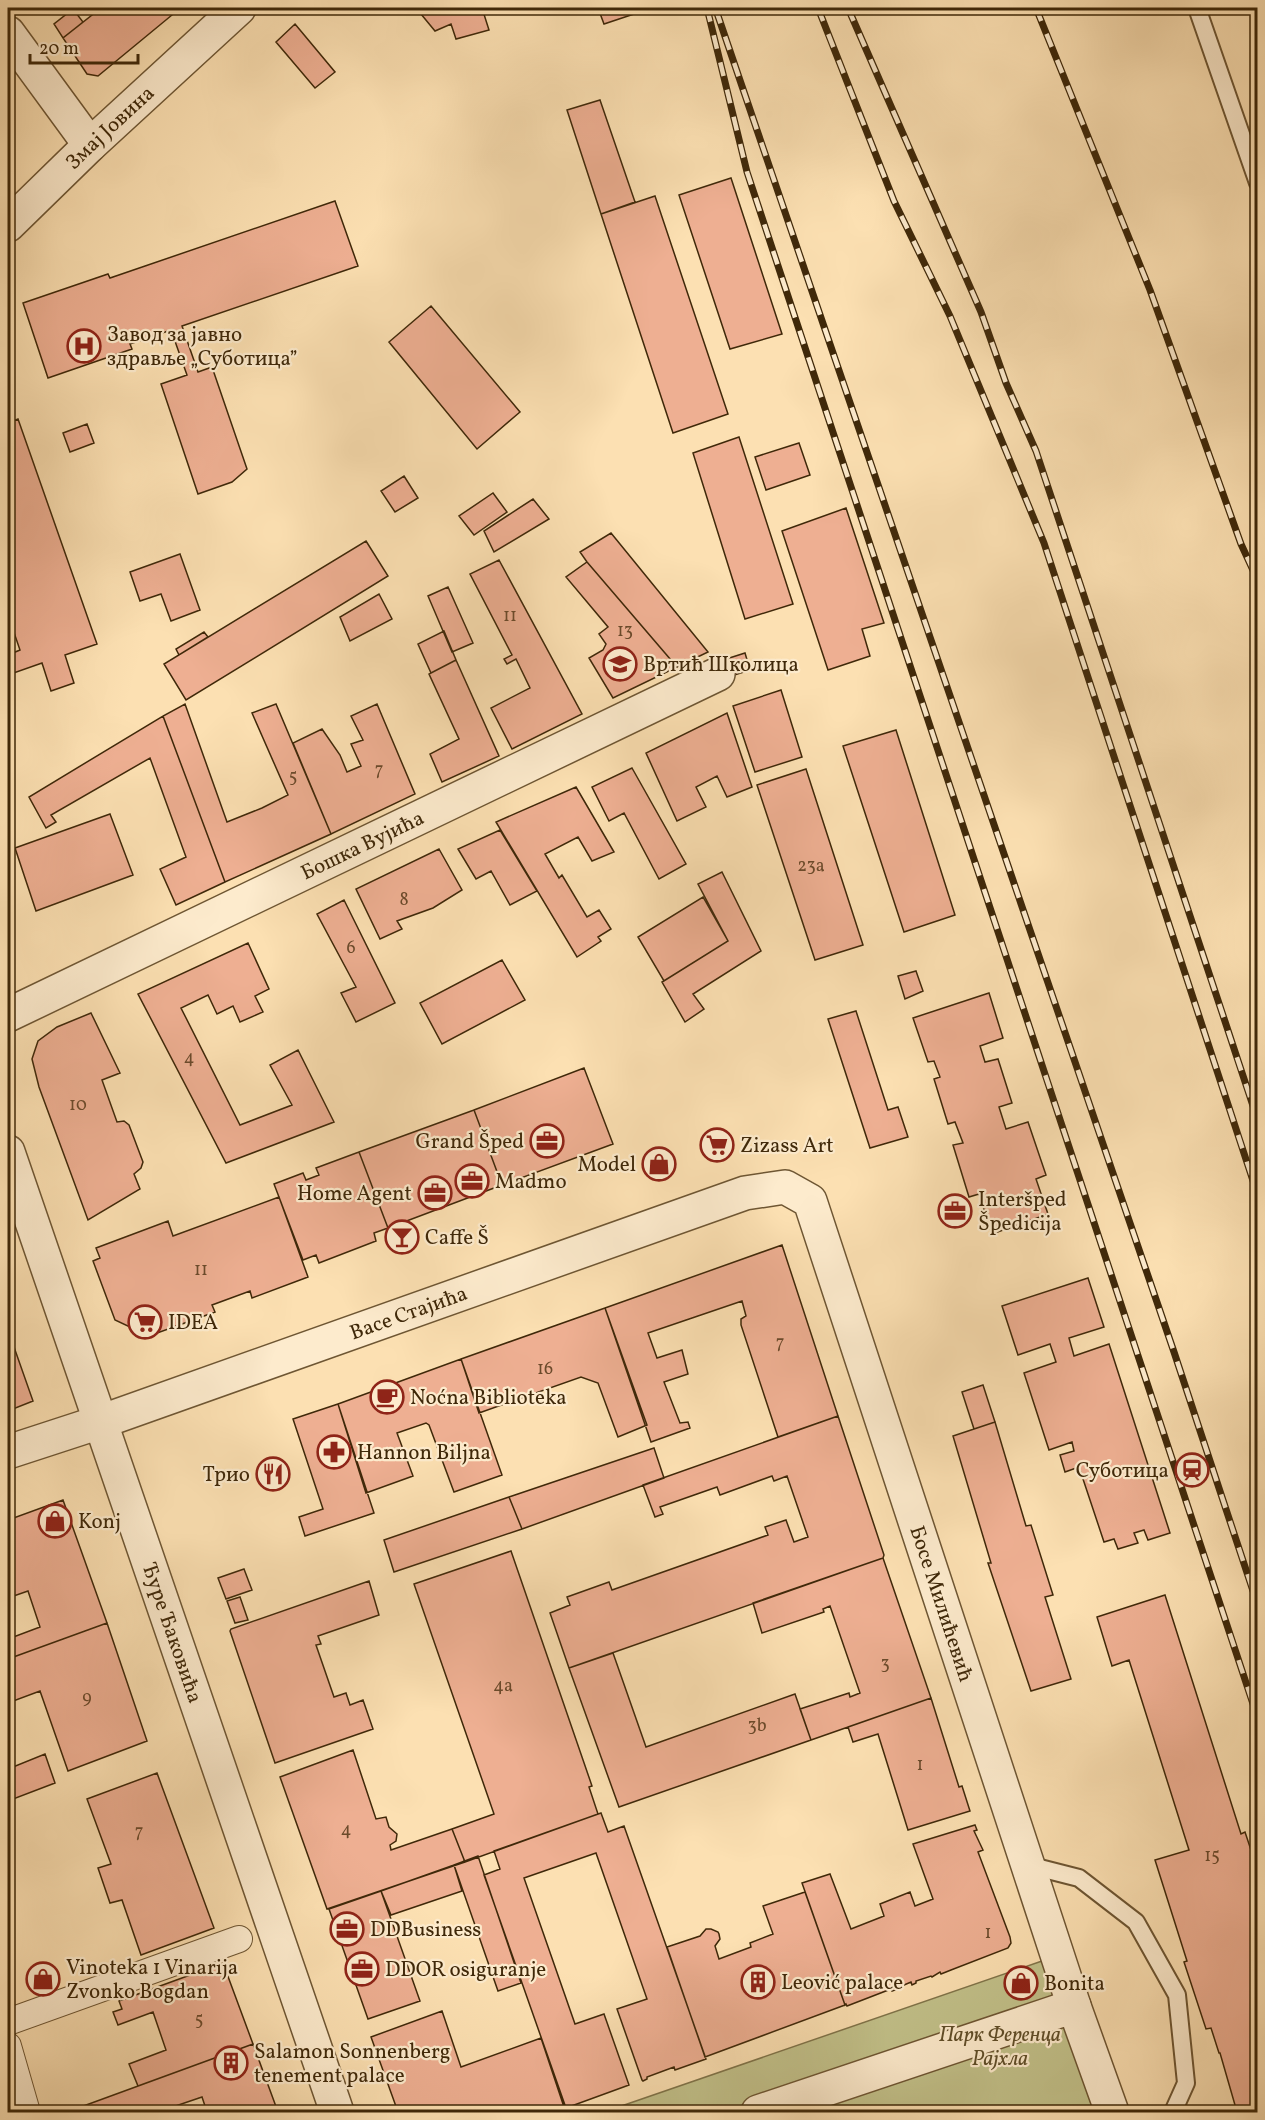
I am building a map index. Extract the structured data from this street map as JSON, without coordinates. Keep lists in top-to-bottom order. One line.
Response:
{"streets":{"street":["Змај Јовина","Бошка Вујића","Васе Стајића","Босе Милићевић","Ђуре Ђаковића"]},"crossings":[["Васе Стајића","Босе Милићевић"],["Васе Стајића","Ђуре Ђаковића"]],"parks":["Парк Ференца Рајхла"],"places":{"hospital":["Завод за јавно здравље „Суботица”"],"school or university":["Вртић Школица"],"office":["Grand Šped","Madmo","Home Agent","Interšped Špedicija","DDBusiness","DDOR osiguranje"],"supermarket":["Zizass Art","IDEA"],"shop":["Model","Konj","Vinoteka 1 Vinarija Zvonko Bogdan","Bonita"],"bar":["Caffe Š"],"cafe":["Noćna Biblioteka"],"pharmacy":["Hannon Biljna"],"station":["Суботица"],"restaurant":["Трио"],"building":["Leović palace","Salamon Sonnenberg tenement palace"]},"house_numbers":["11","13","7","5","23a","8","6","4","10","11","7","16","3","4a","9","3b","1","4","7","15","1","5"],"scale_bar":"20 m"}
